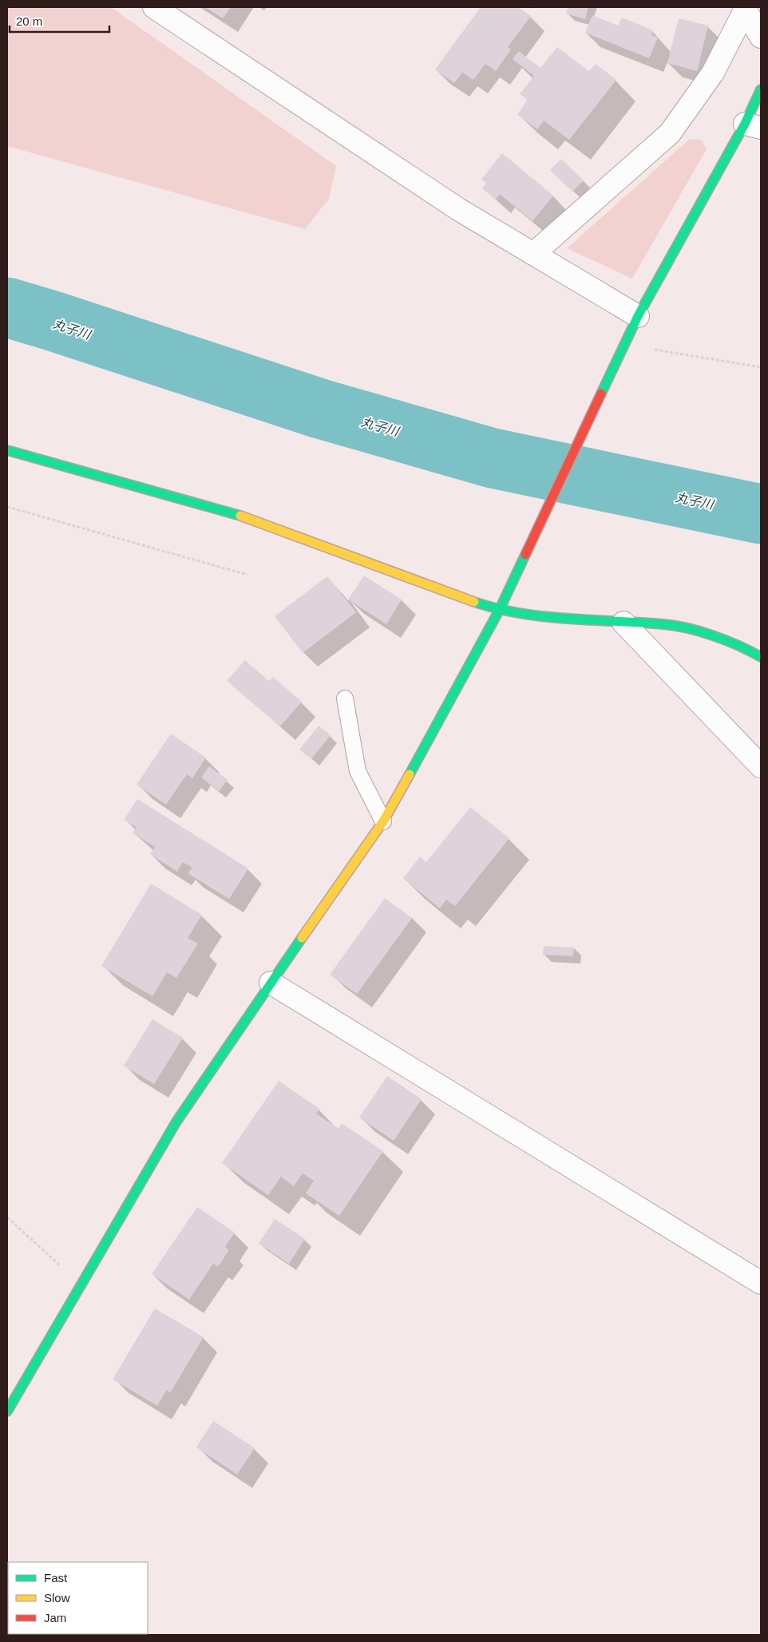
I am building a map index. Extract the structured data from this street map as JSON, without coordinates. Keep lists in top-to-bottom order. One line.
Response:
{"water":["丸子川"],"legend":["Fast","Slow","Jam"],"scale_bar":"20 m"}
